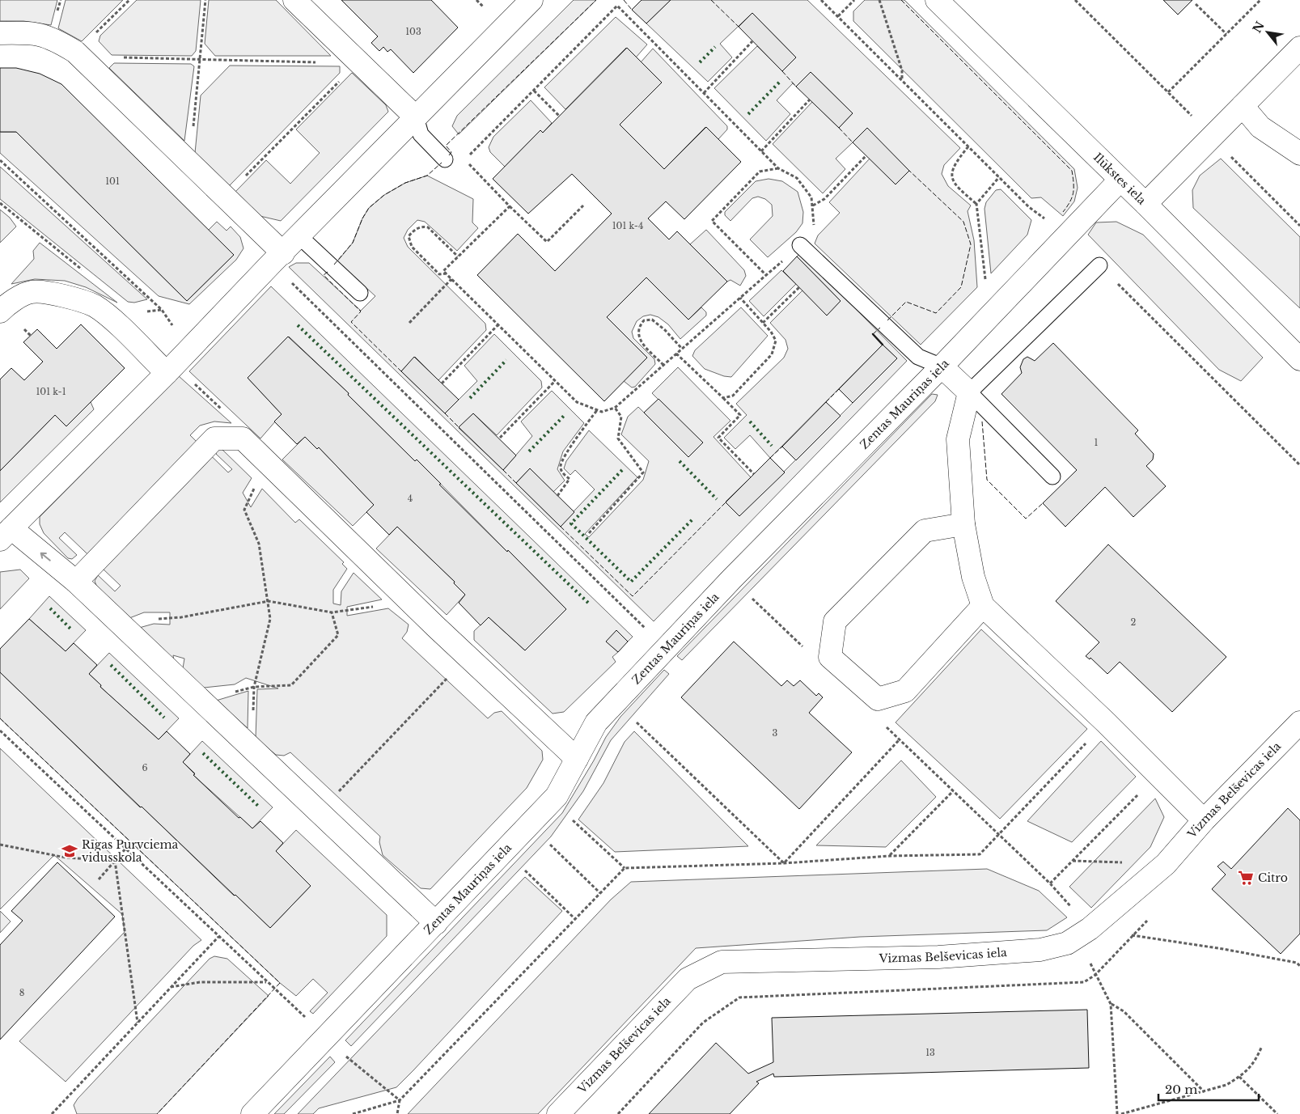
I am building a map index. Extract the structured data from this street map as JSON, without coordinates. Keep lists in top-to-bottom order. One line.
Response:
{"streets":{"street":["Ilūkstes iela","Zentas Mauriņas iela","Vizmas Belševicas iela"]},"crossings":[["Ilūkstes iela","Zentas Mauriņas iela"]],"places":{"school or university":["Rīgas Purvciema vidusskola"],"supermarket":["Citro"]},"house_numbers":["103","101","101 k-4","101 k-1","1","4","2","3","6","8","13"],"scale_bar":"20 m","north":"top left"}
